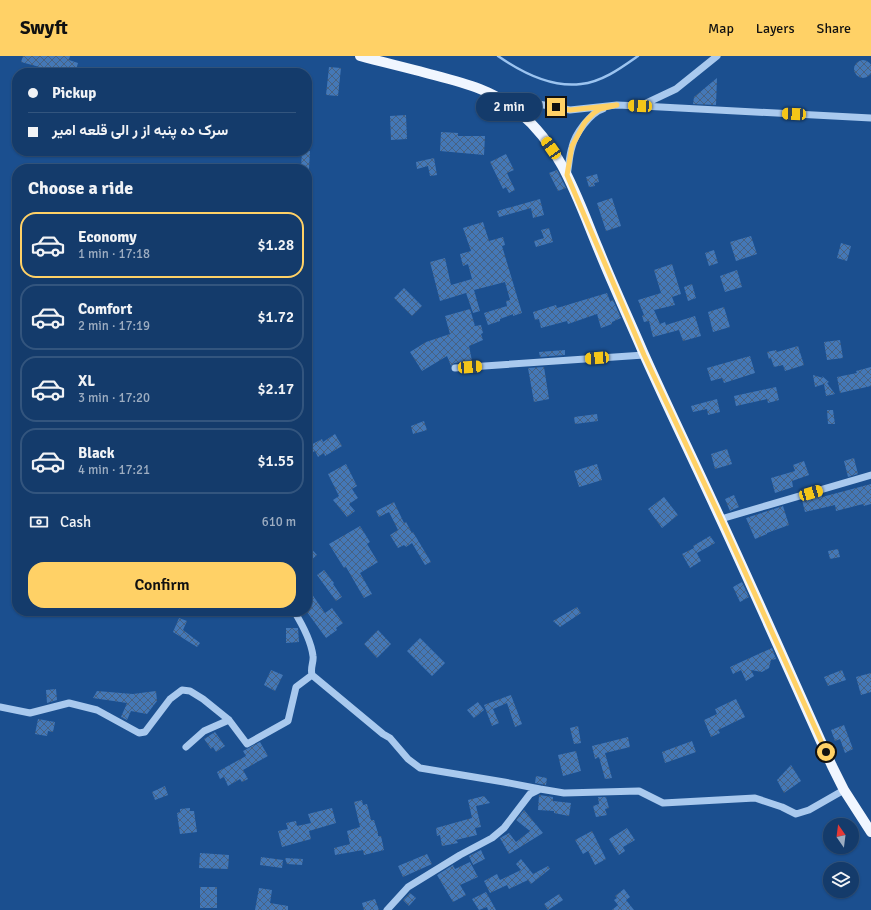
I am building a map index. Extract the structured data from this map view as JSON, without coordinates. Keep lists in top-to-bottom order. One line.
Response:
{"north":"top","page":{"header":"Swyft","nav":["Map","Layers","Share"],"banner":["Pickup","سرک ده پنبه از ر الی قلعه امیر"],"bubble":"2 min","heading":"Choose a ride","list":[{"name":"Economy","note":"1 min · 17:18","value":"$1.28"},{"name":"Comfort","note":"2 min · 17:19","value":"$1.72"},{"name":"XL","note":"3 min · 17:20","value":"$2.17"},{"name":"Black","note":"4 min · 17:21","value":"$1.55"}],"pay":["Cash","610 m"],"buttons":"Confirm"}}
